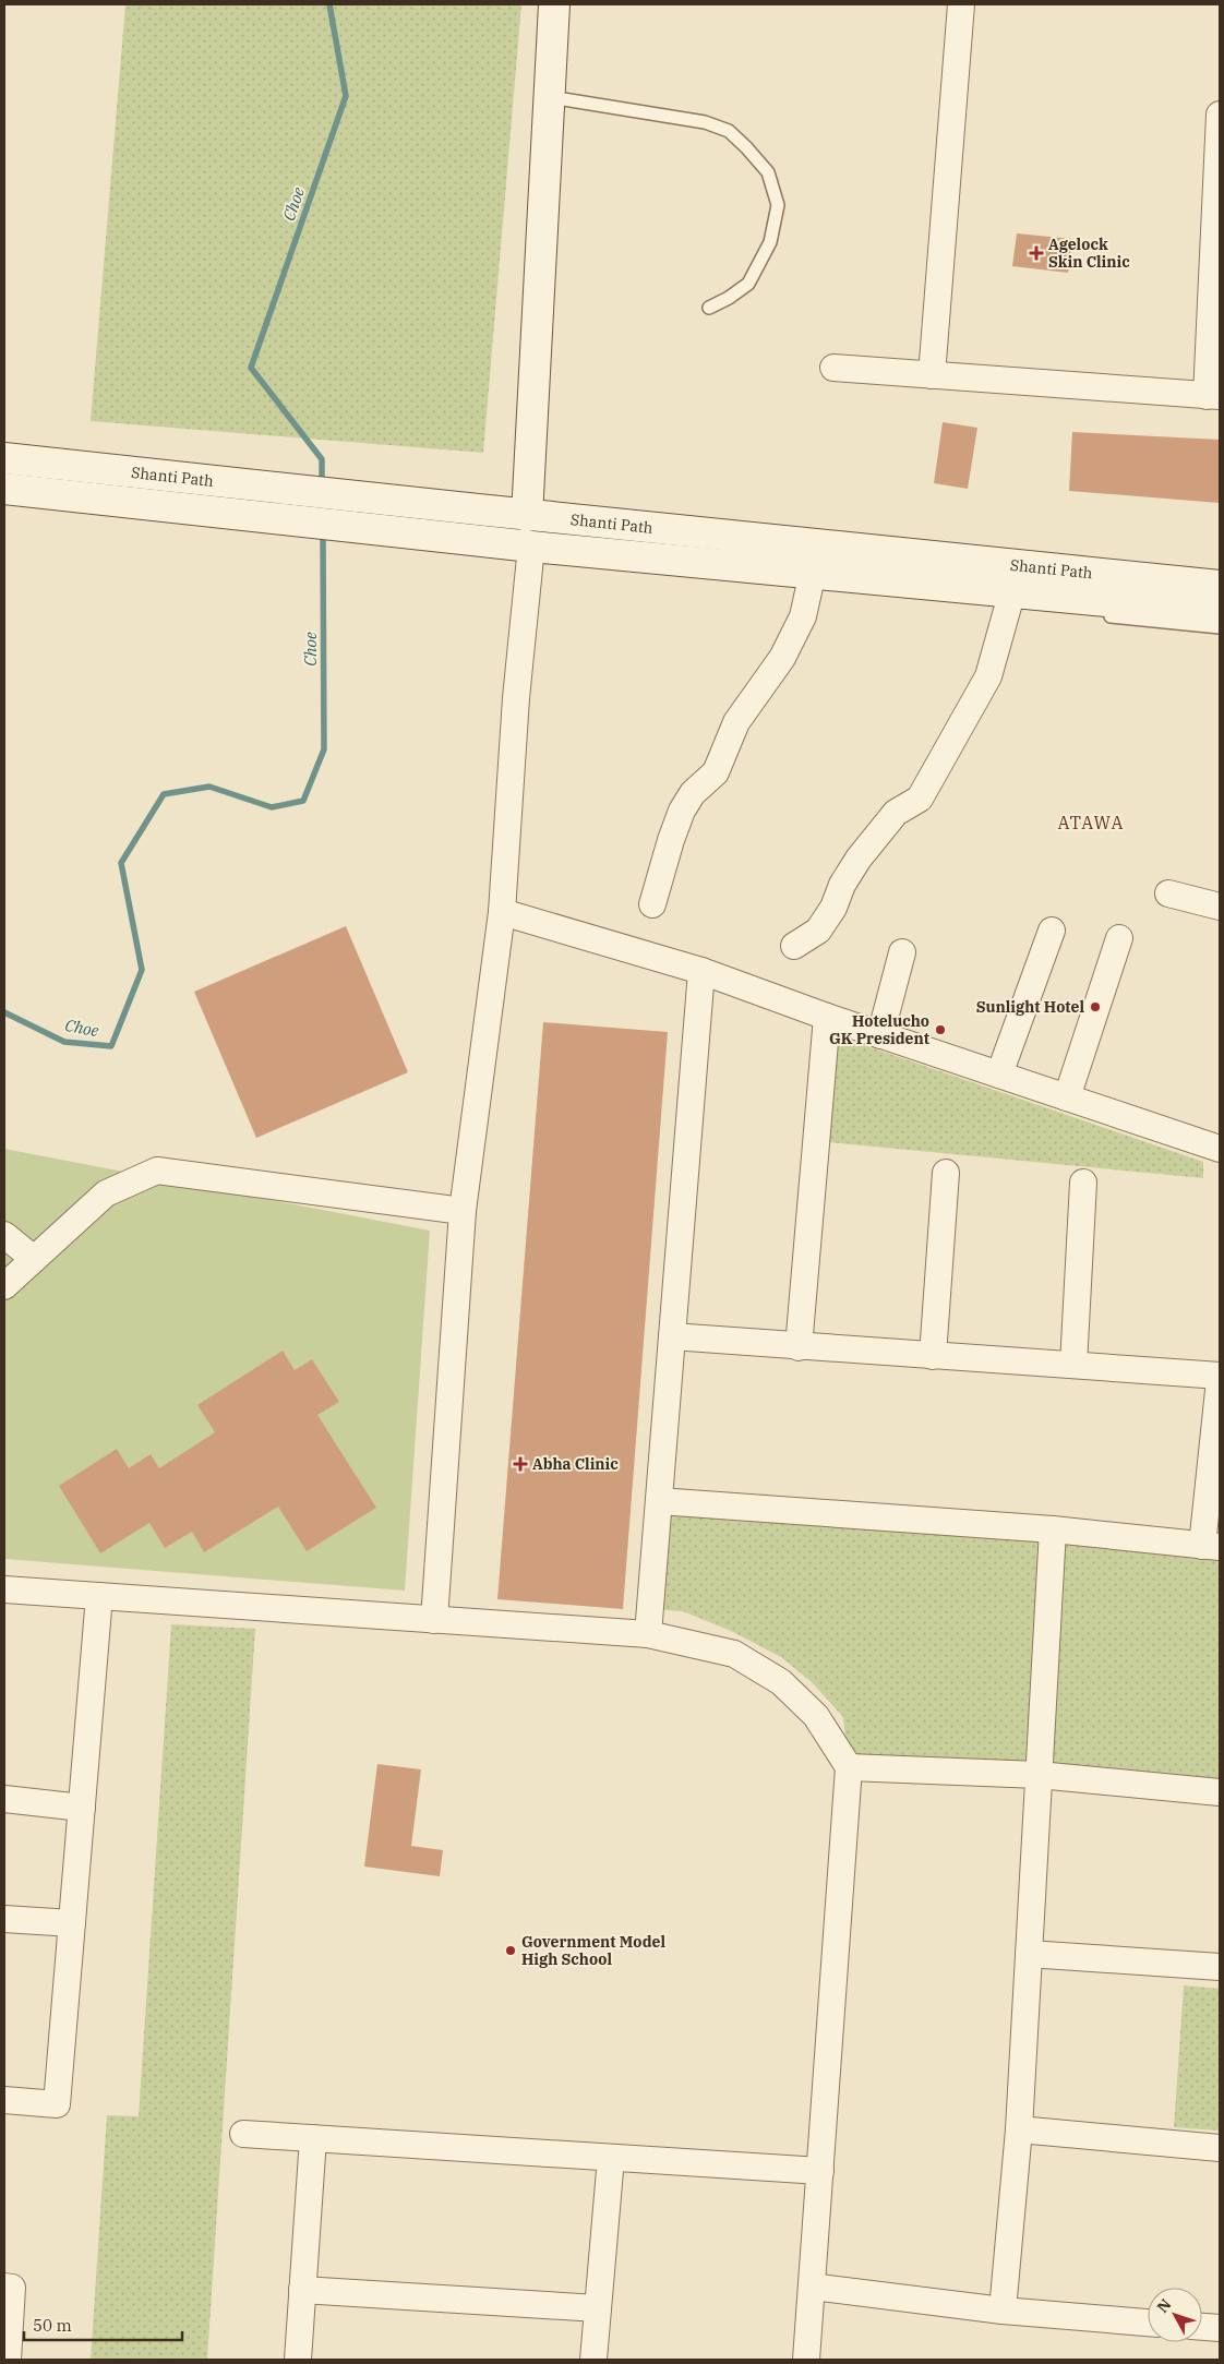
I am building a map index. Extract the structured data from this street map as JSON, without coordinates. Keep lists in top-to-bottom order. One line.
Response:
{"streets":{"main road":["Shanti Path"]},"districts":["ATAWA"],"water":["Choe"],"places":{"health":["Agelock Skin Clinic","Abha Clinic"],"other":["Sunlight Hotel","Hotelucho GK President","Government Model High School"]},"scale_bar":"50 m","north":"top left"}
